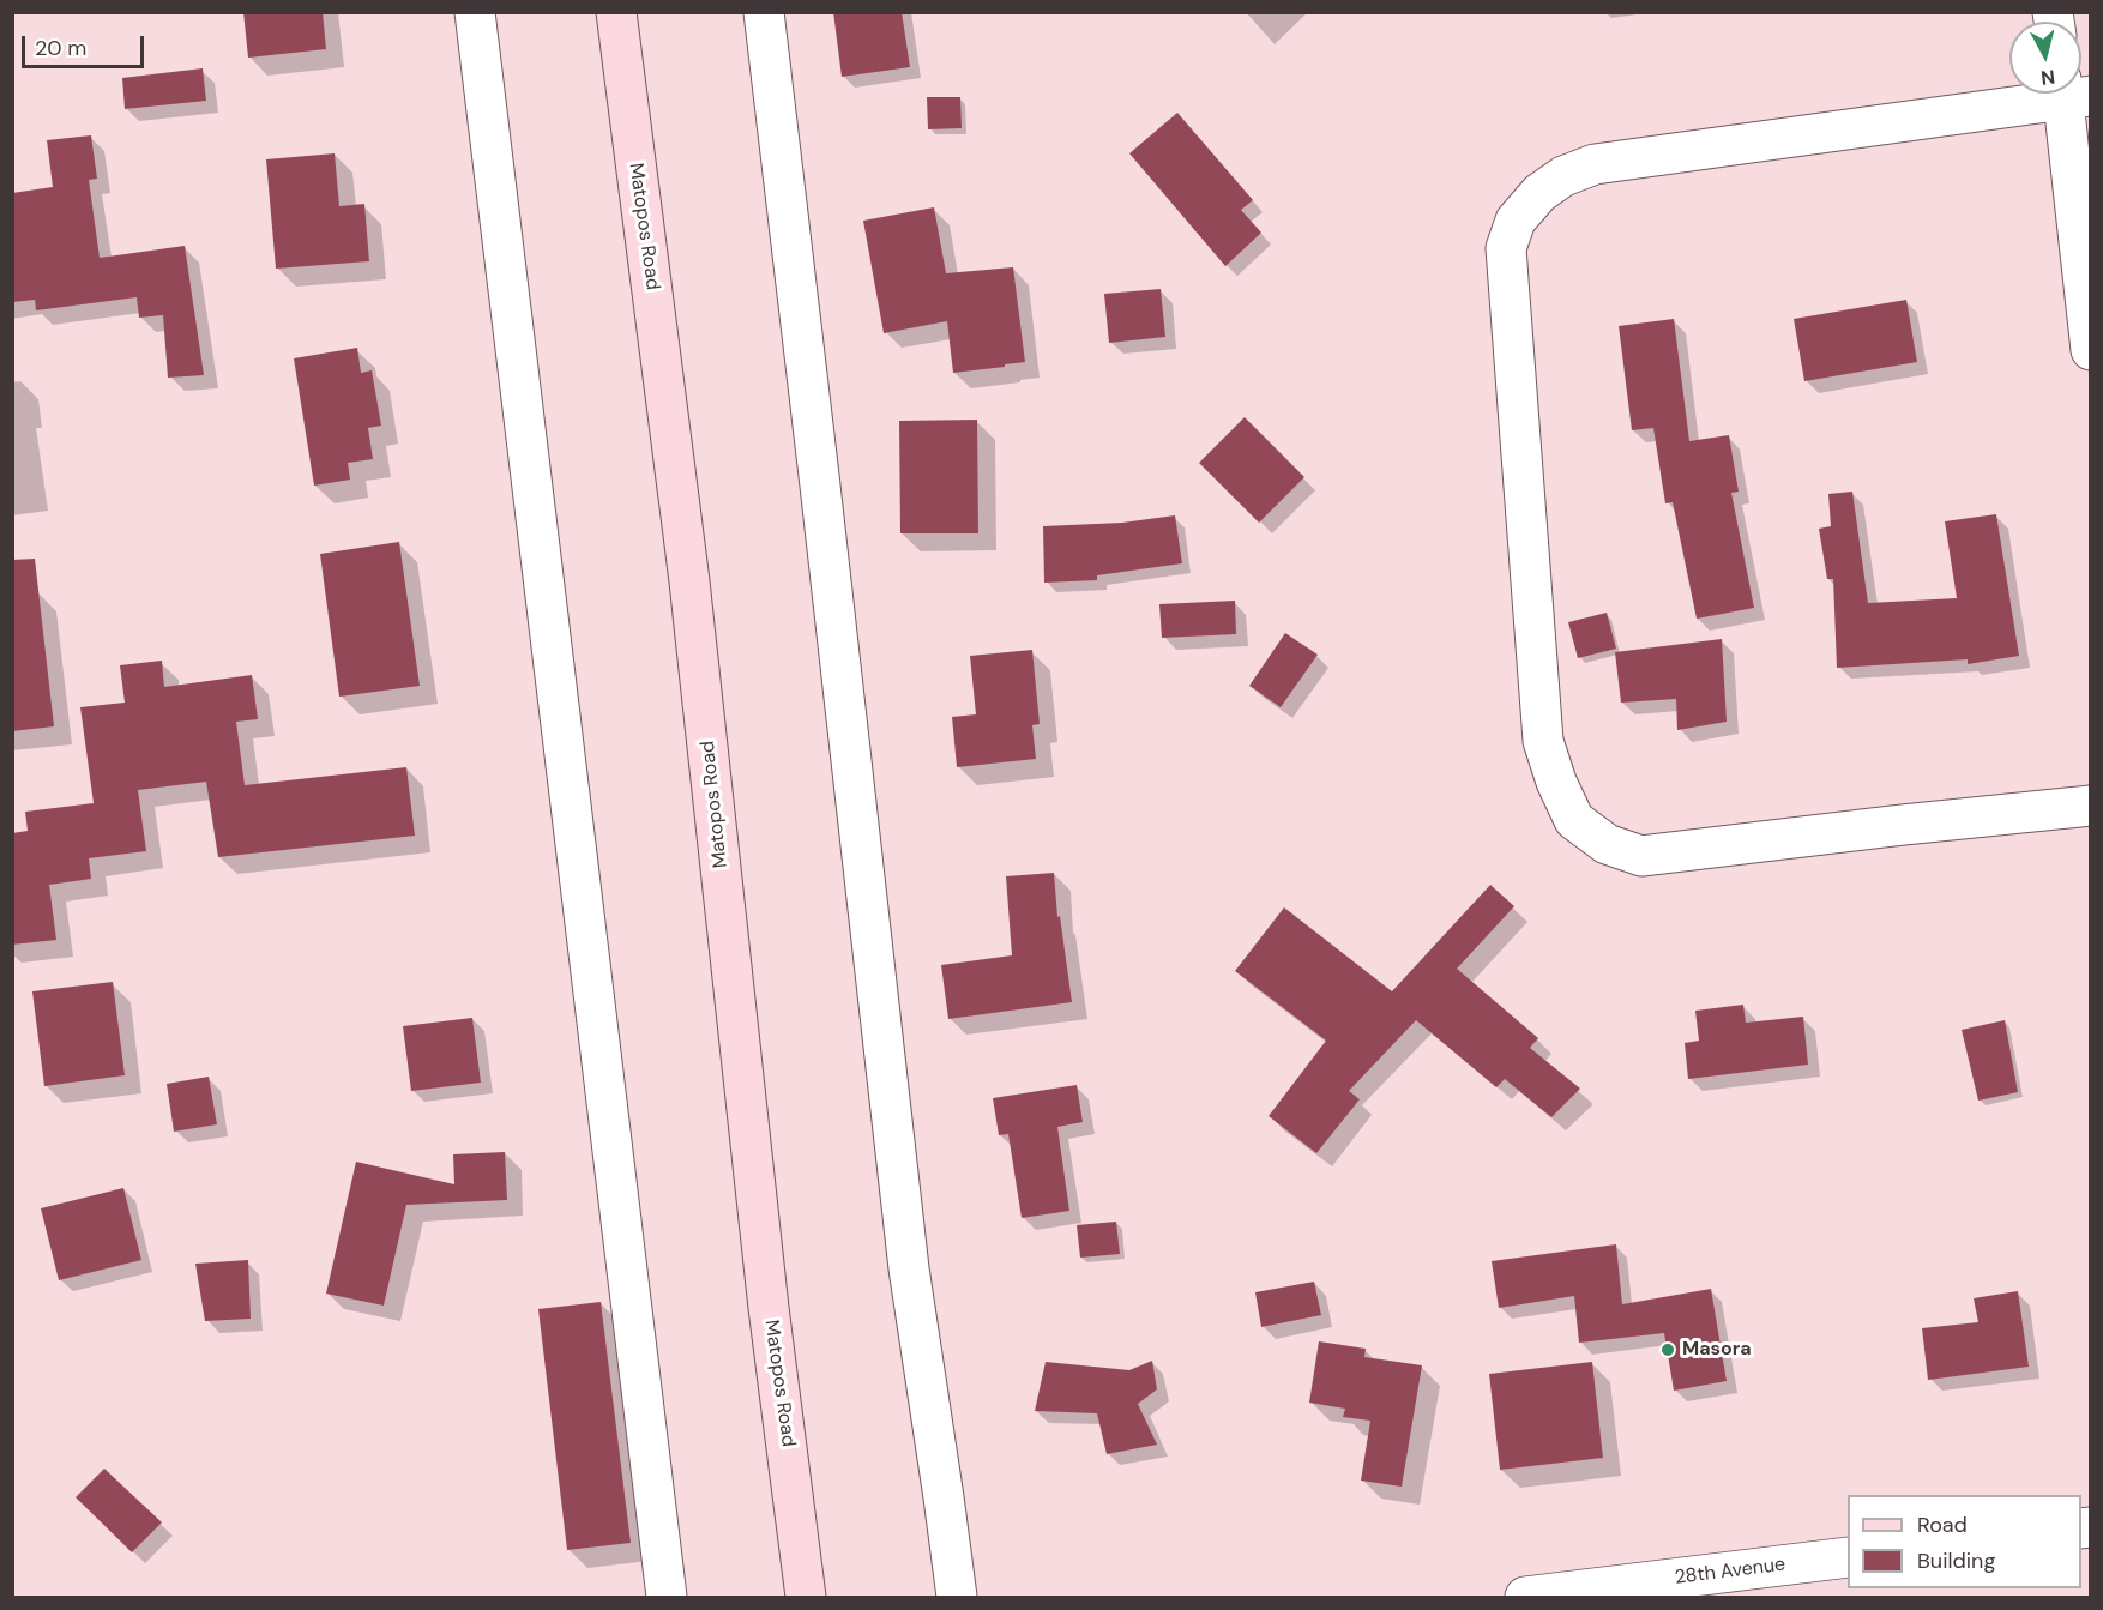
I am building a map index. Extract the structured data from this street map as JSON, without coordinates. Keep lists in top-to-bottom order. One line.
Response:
{"streets":{"main road":["Matopos Road"],"street":["28th Avenue"]},"places":["Masora"],"legend":["Road","Building"],"scale_bar":"20 m","north":"bottom"}
